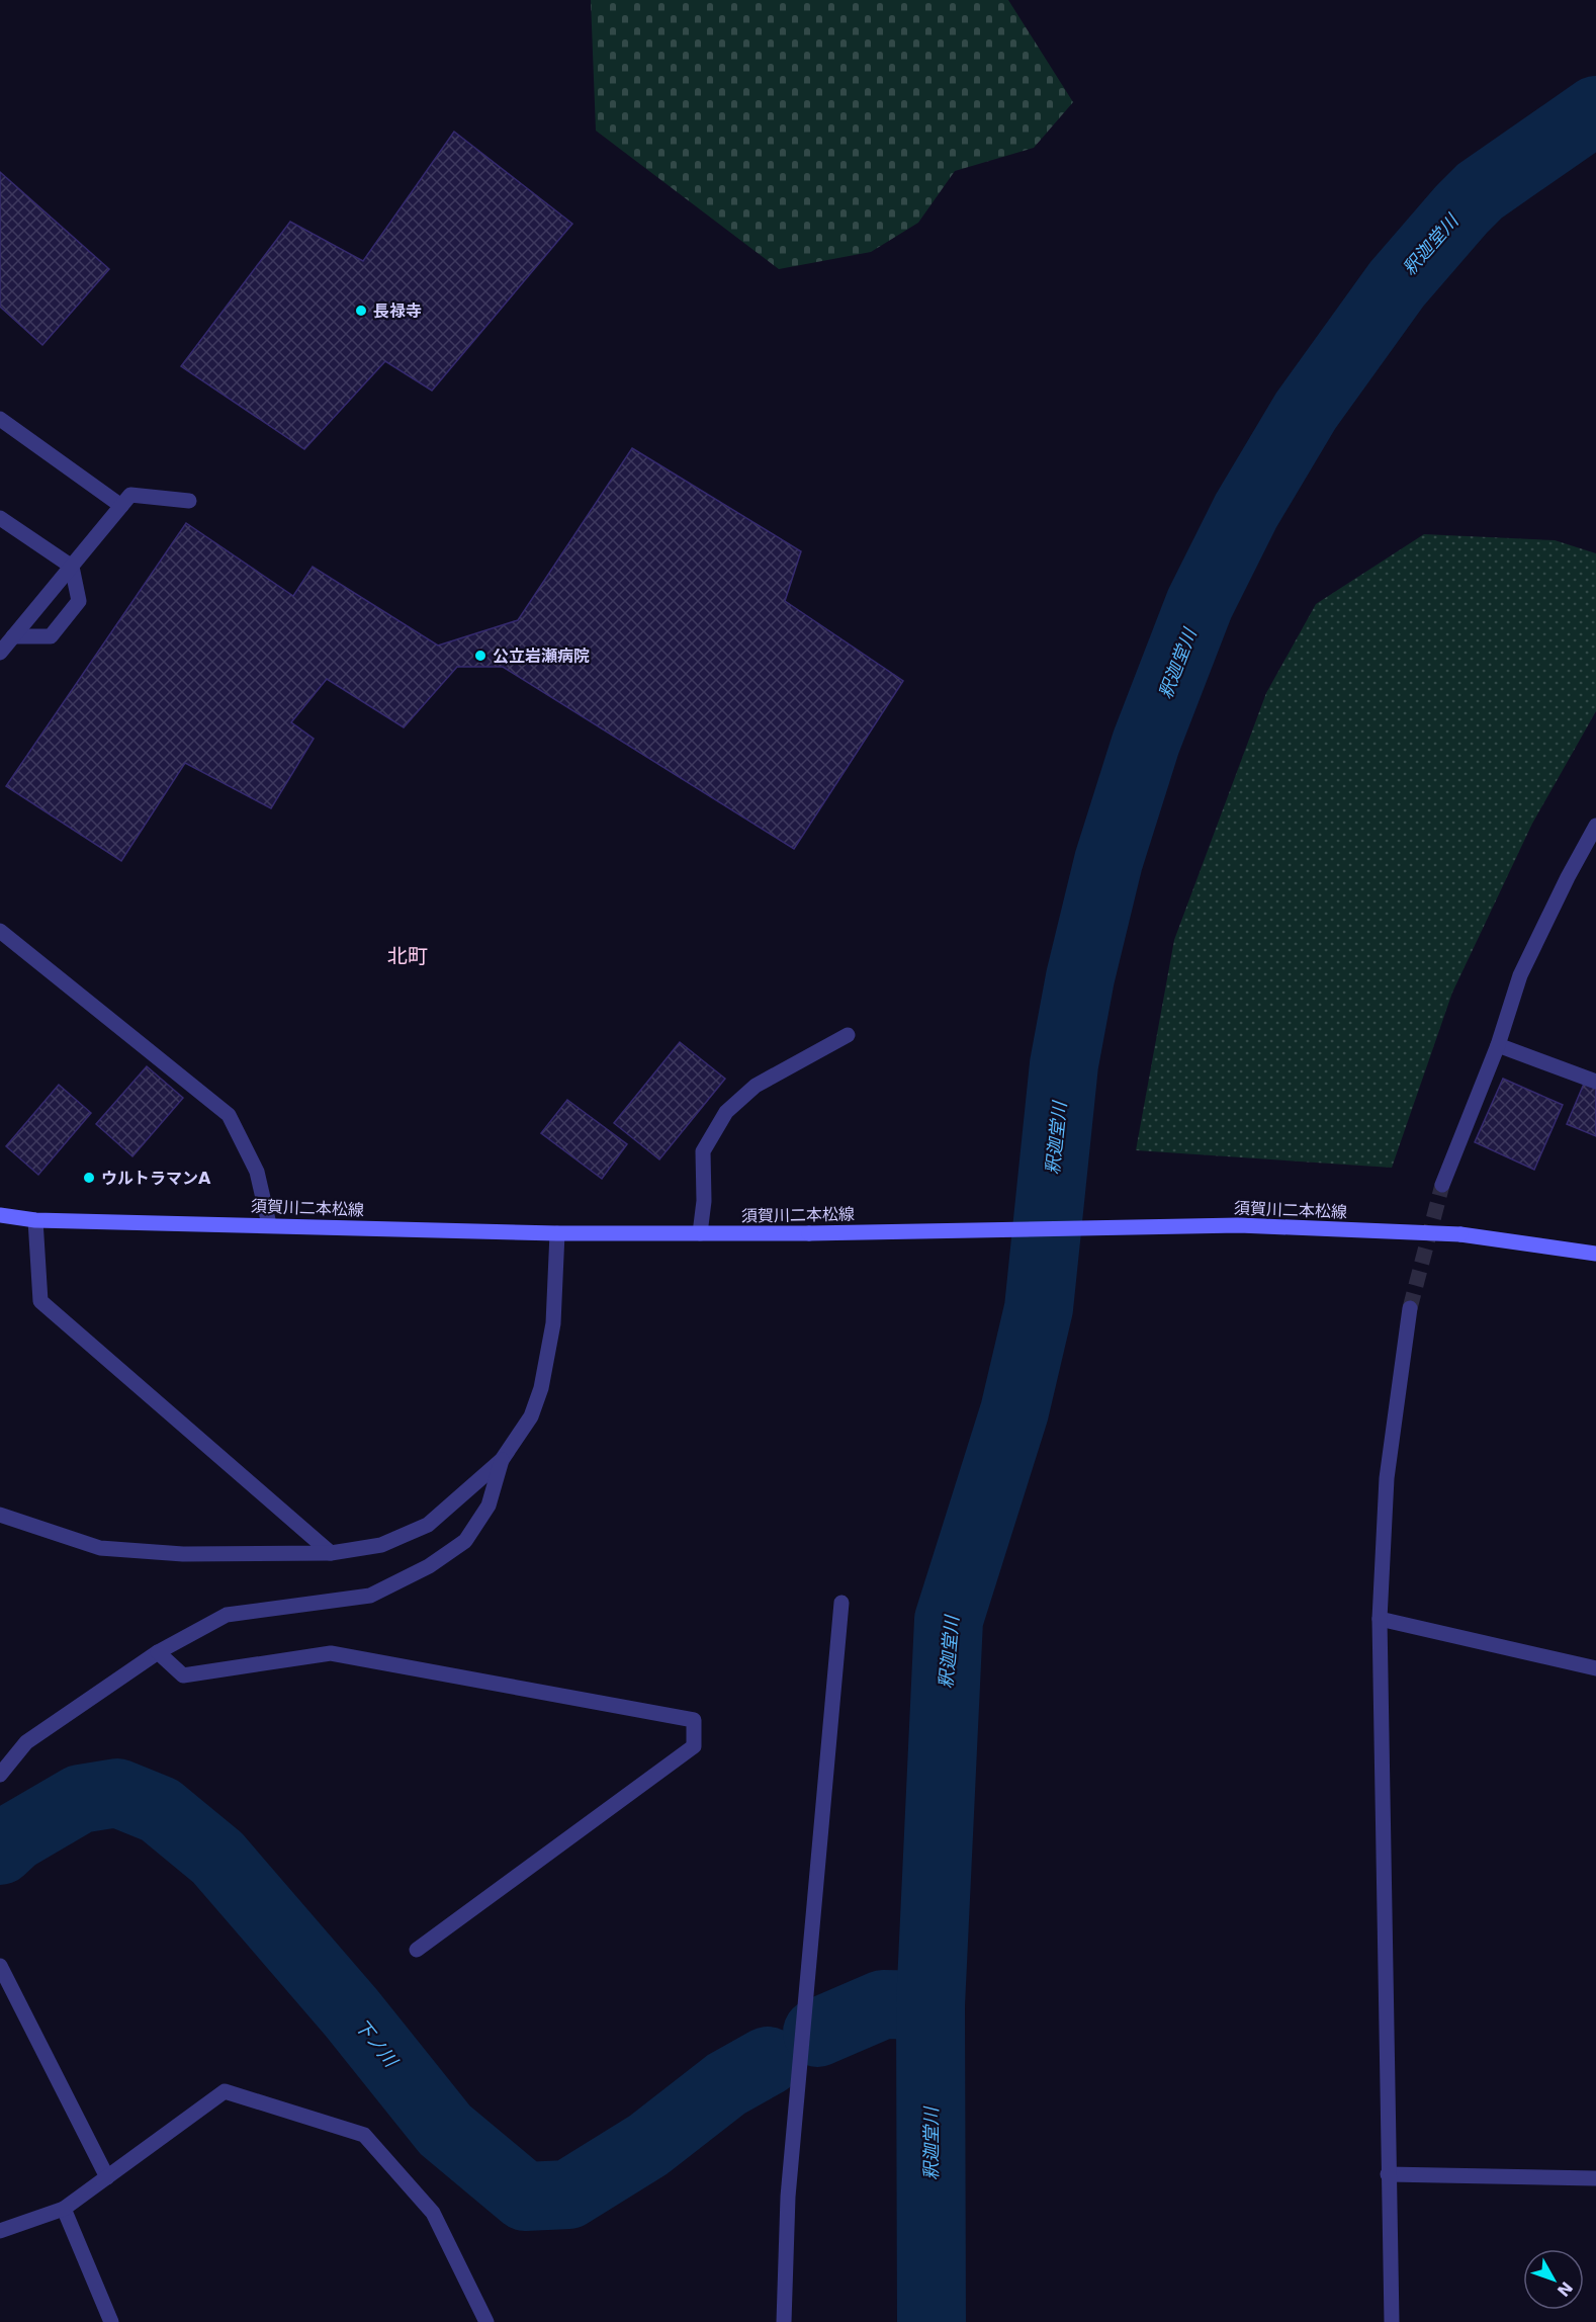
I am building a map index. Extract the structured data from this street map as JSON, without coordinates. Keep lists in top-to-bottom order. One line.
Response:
{"streets":{"main road":["須賀川二本松線"]},"districts":["北町"],"water":["釈迦堂川","下ノ川"],"places":["長禄寺","公立岩瀬病院","ウルトラマンA"],"north":"bottom right"}
